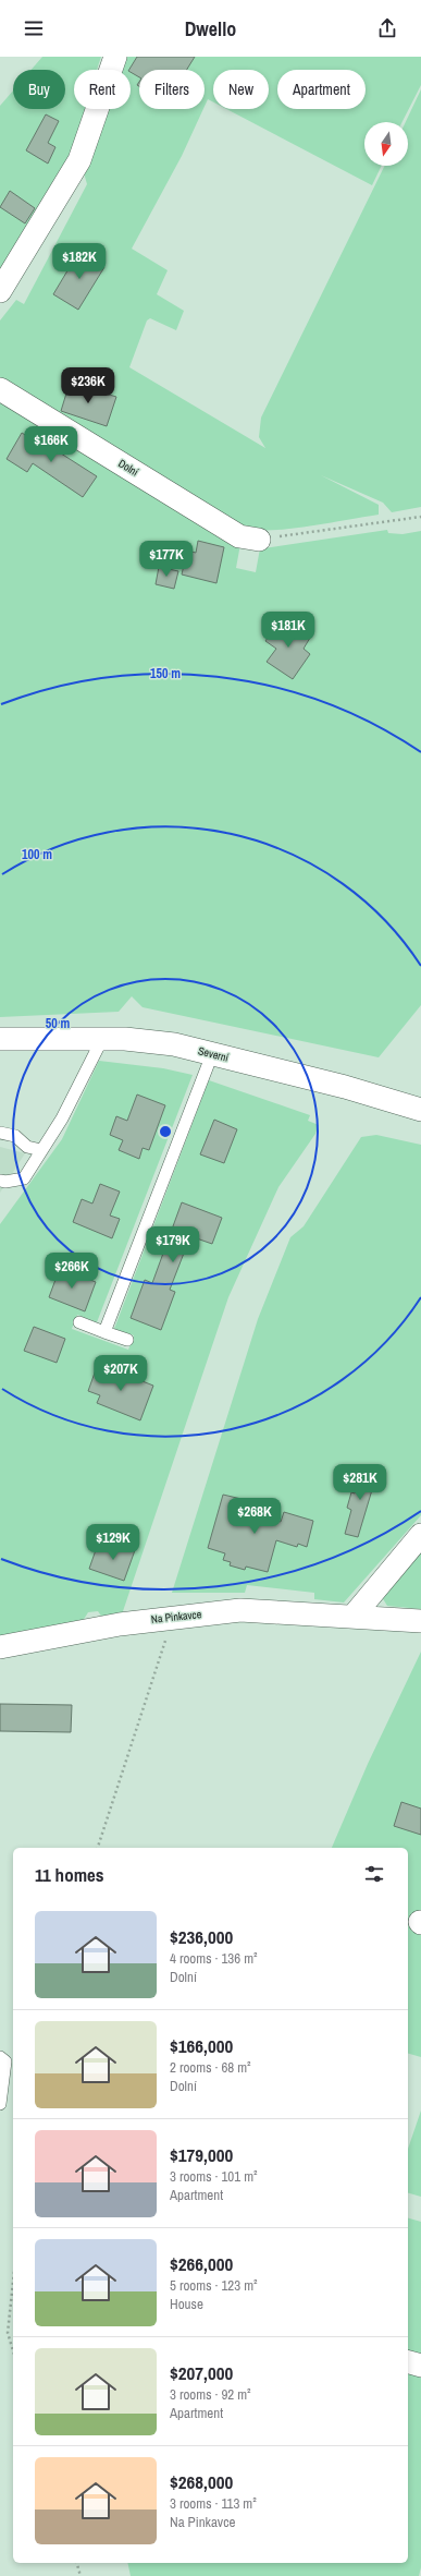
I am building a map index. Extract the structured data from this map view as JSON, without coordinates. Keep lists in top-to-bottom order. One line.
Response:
{"streets":{"street":["Dolní","Severní","Na Pinkavce"]},"north":"bottom","page":{"header":"Dwello","chip":["Buy","Rent","Filters","New","Apartment"],"price":["$182K","$236K","$166K","$177K","$181K","$179K","$266K","$207K","$281K","$268K","$129K"],"heading":"11 homes","list":[{"name":"$236,000","note":"4 rooms · 136 m² · Dolní"},{"name":"$166,000","note":"2 rooms · 68 m² · Dolní"},{"name":"$179,000","note":"3 rooms · 101 m² · Apartment"},{"name":"$266,000","note":"5 rooms · 123 m² · House"},{"name":"$207,000","note":"3 rooms · 92 m² · Apartment"},{"name":"$268,000","note":"3 rooms · 113 m² · Na Pinkavce"}]},"rings":["150 m","100 m","50 m"]}
